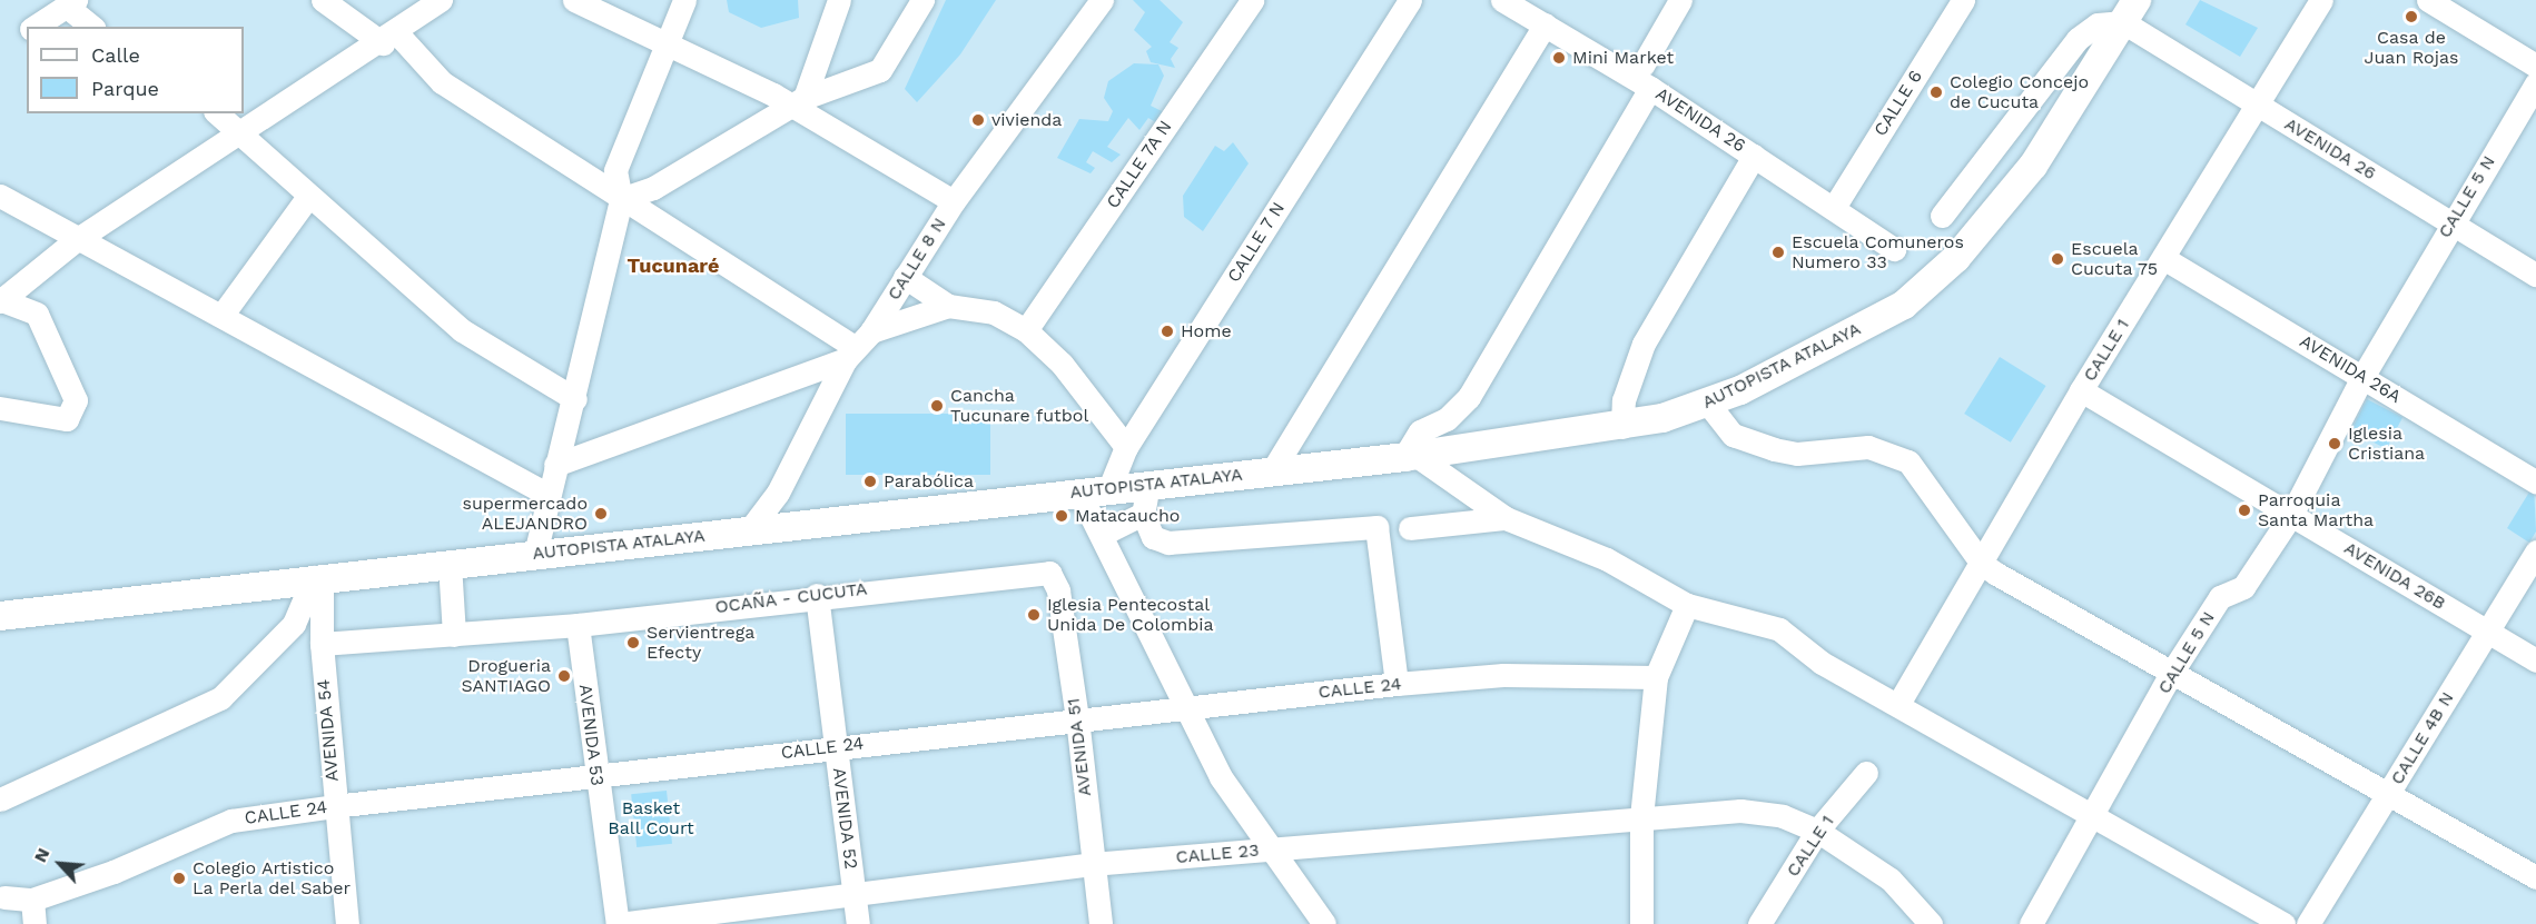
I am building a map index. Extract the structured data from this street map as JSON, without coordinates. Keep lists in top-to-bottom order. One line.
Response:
{"streets":{"main road":["AUTOPISTA ATALAYA"],"street":["CALLE 6","AVENIDA 26","CALLE 7A N","CALLE 5 N","CALLE 7 N","CALLE 8 N","CALLE 1","AVENIDA 26A","AVENIDA 26B","OCAÑA - CUCUTA","CALLE 24","AVENIDA 54","AVENIDA 53","CALLE 4B N","AVENIDA 51","AVENIDA 52","CALLE 23"]},"crossings":[["CALLE 6","AVENIDA 26"],["AVENIDA 26","CALLE 5 N"],["AVENIDA 26","CALLE 1"],["AVENIDA 26","AUTOPISTA ATALAYA"],["CALLE 5 N","AVENIDA 26A"],["CALLE 5 N","AVENIDA 26B"],["CALLE 7 N","AUTOPISTA ATALAYA"],["CALLE 8 N","AUTOPISTA ATALAYA"],["CALLE 1","AVENIDA 26A"],["CALLE 1","AVENIDA 26B"],["CALLE 1","CALLE 23"],["AUTOPISTA ATALAYA","AVENIDA 54"],["AVENIDA 26B","CALLE 4B N"],["OCAÑA - CUCUTA","AVENIDA 54"],["OCAÑA - CUCUTA","AVENIDA 53"],["OCAÑA - CUCUTA","AVENIDA 51"],["OCAÑA - CUCUTA","AVENIDA 52"],["CALLE 24","AVENIDA 54"],["CALLE 24","AVENIDA 53"],["CALLE 24","AVENIDA 51"],["CALLE 24","AVENIDA 52"],["AVENIDA 53","CALLE 23"],["AVENIDA 51","CALLE 23"],["AVENIDA 52","CALLE 23"]],"districts":["Tucunaré"],"parks":["Basket Ball Court"],"places":["Casa de Juan Rojas","Mini Market","Colegio Concejo de Cucuta","vivienda","Escuela Comuneros Numero 33","Escuela Cucuta 75","Home","Cancha Tucunare futbol","Iglesia Cristiana","Parabólica","Parroquia Santa Martha","supermercado ALEJANDRO","Matacaucho","Iglesia Pentecostal Unida De Colombia","Servientrega Efecty","Drogueria SANTIAGO","Colegio Artistico La Perla del Saber"],"legend":["Calle","Parque"],"north":"top left"}
